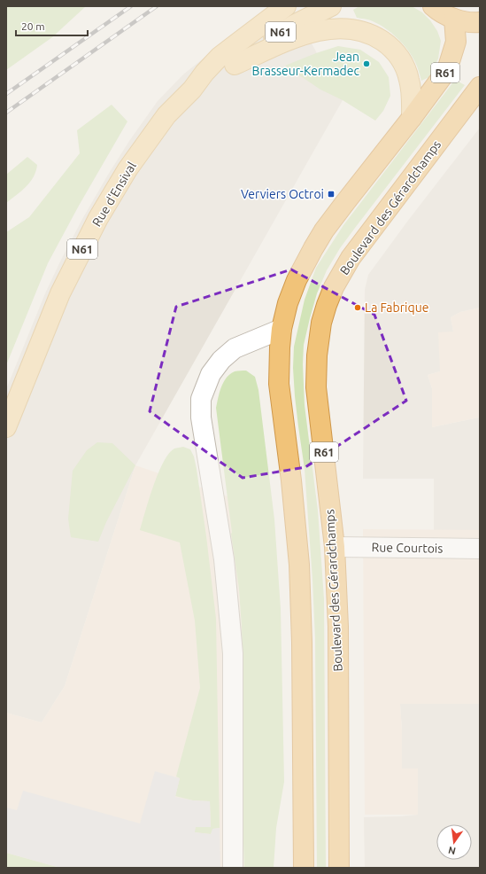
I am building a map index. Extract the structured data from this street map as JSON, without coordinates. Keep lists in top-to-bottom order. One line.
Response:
{"streets":{"highway":["R61","Boulevard des Gérardchamps"],"main road":["N61","Rue d'Ensival"],"street":["Rue Courtois"]},"crossings":[["Boulevard des Gérardchamps","Rue Courtois"]],"places":{"other":["Jean Brasseur-Kermadec","La Fabrique"],"transit":["Verviers Octroi"]},"scale_bar":"20 m","north":"bottom"}
